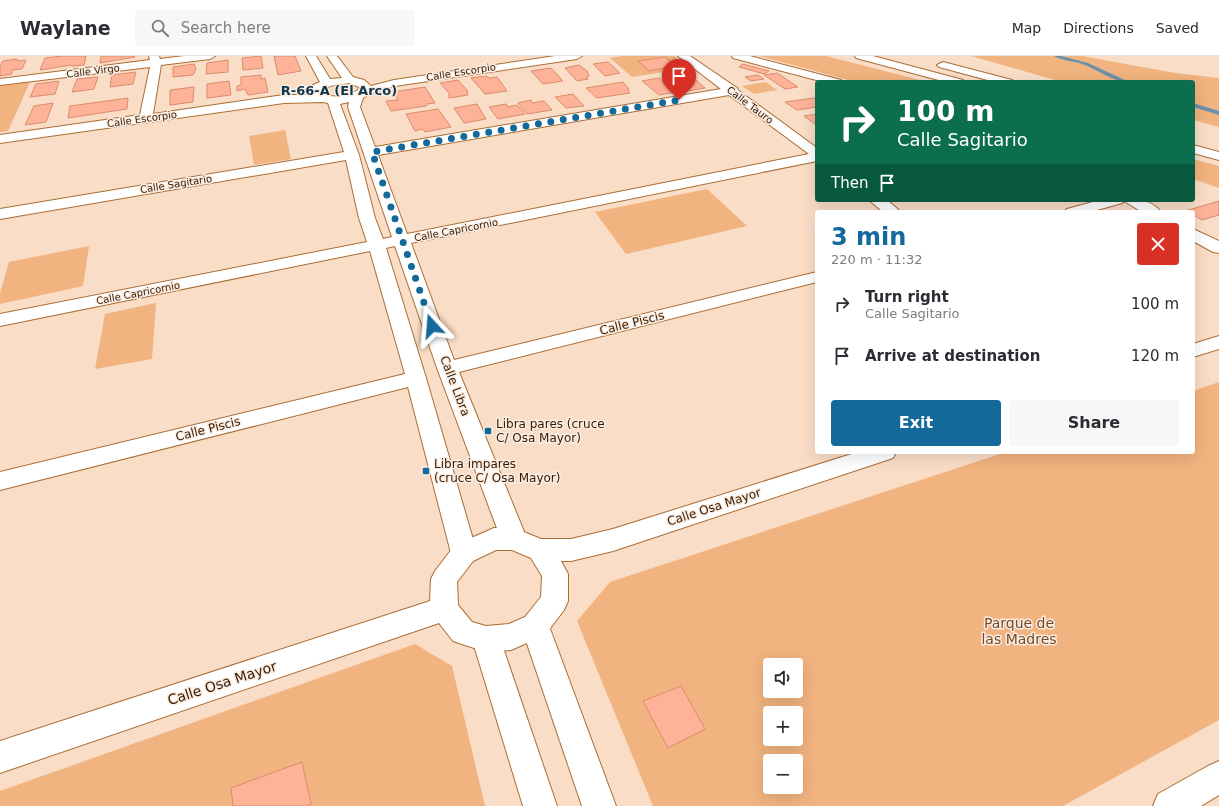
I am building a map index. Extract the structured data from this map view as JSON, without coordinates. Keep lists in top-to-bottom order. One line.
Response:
{"streets":{"main road":["Calle Virgo","Calle Escorpio","Calle Tauro","Calle Sagitario","Calle Capricornio","Calle Piscis","Calle Libra","Calle Osa Mayor"]},"crossings":[["Calle Escorpio","Calle Libra"],["Calle Capricornio","Calle Libra"],["Calle Piscis","Calle Libra"],["Calle Libra","Calle Osa Mayor"]],"districts":["R-66-A (El Arco)"],"parks":["Parque de las Madres"],"places":{"transit":["Libra pares (cruce C/ Osa Mayor)","Libra impares (cruce C/ Osa Mayor)"]},"page":{"header":"Waylane","search":"Search here","nav":["Map","Directions","Saved"],"turn":["100 m","Calle Sagitario"],"then":"Then","heading":["3 min","220 m · 11:32"],"list":[{"name":"Turn right","note":"Calle Sagitario","value":"100 m"},{"name":"Arrive at destination","value":"120 m"}],"buttons":["Exit","Share"],"map_buttons":["+","−"]}}
